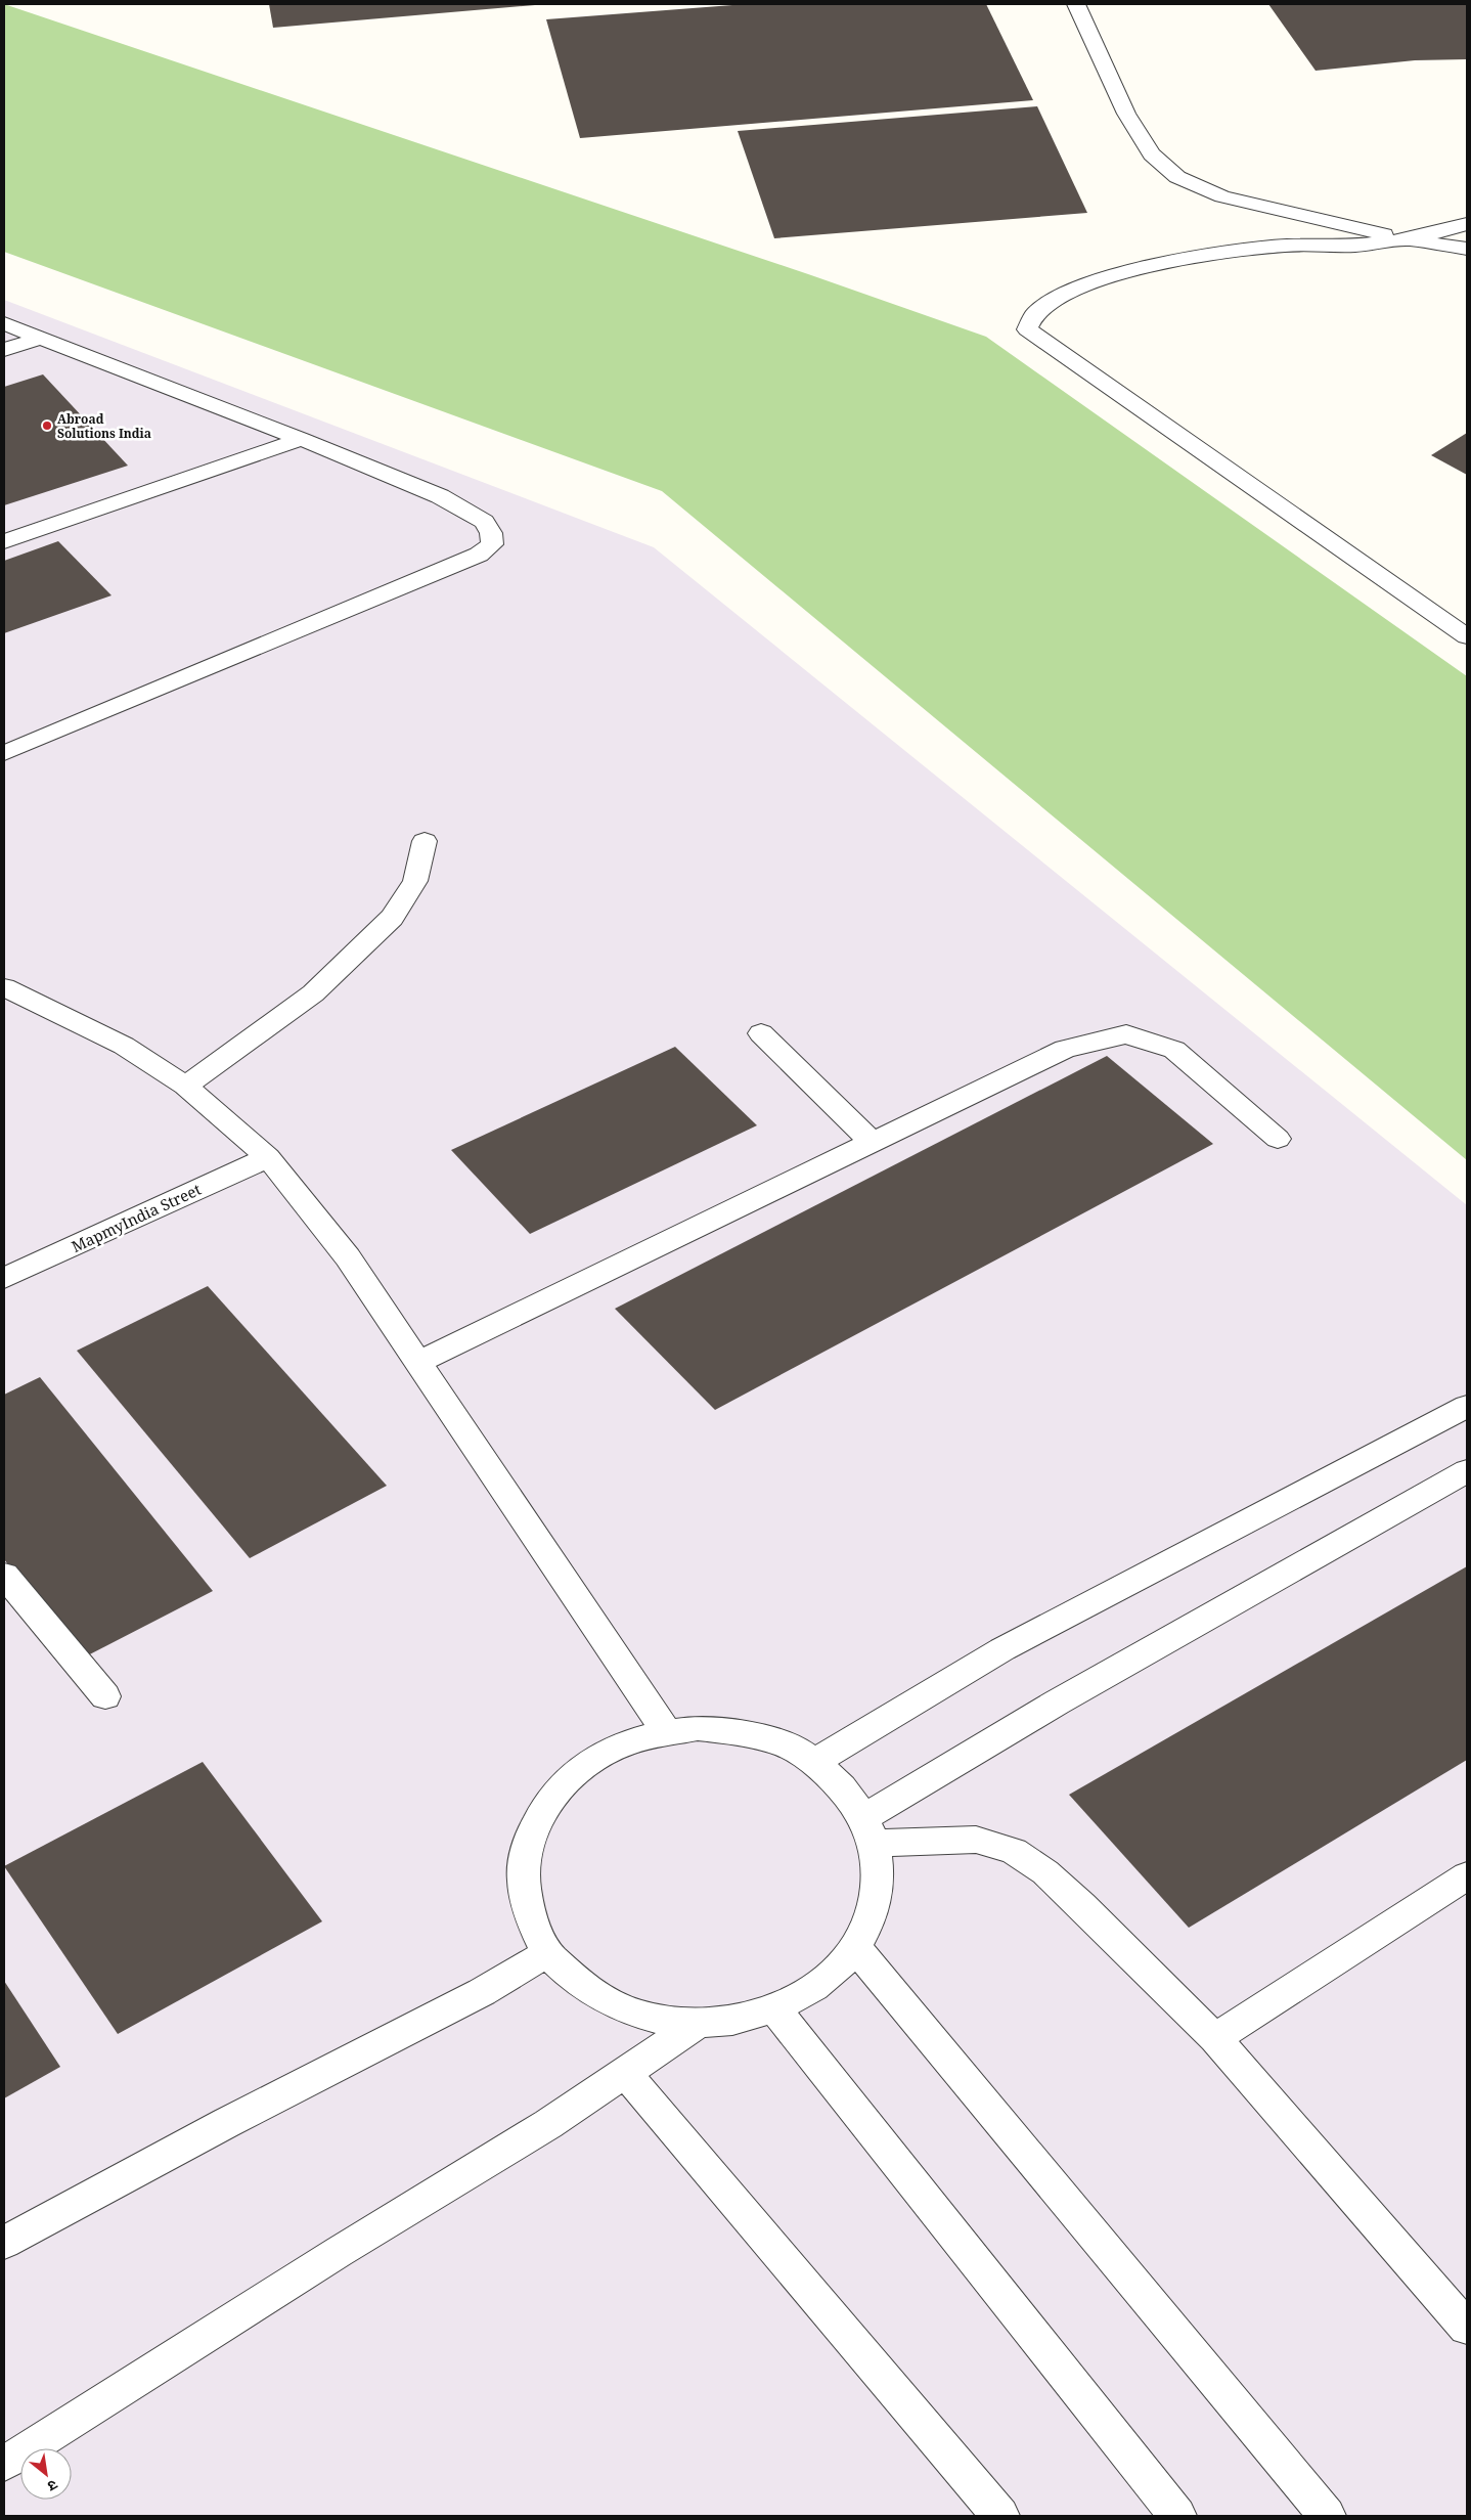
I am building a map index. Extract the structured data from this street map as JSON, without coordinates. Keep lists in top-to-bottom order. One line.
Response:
{"streets":{"lane":["MapmyIndia Street"]},"places":["Abroad Solutions India"],"north":"bottom right"}
